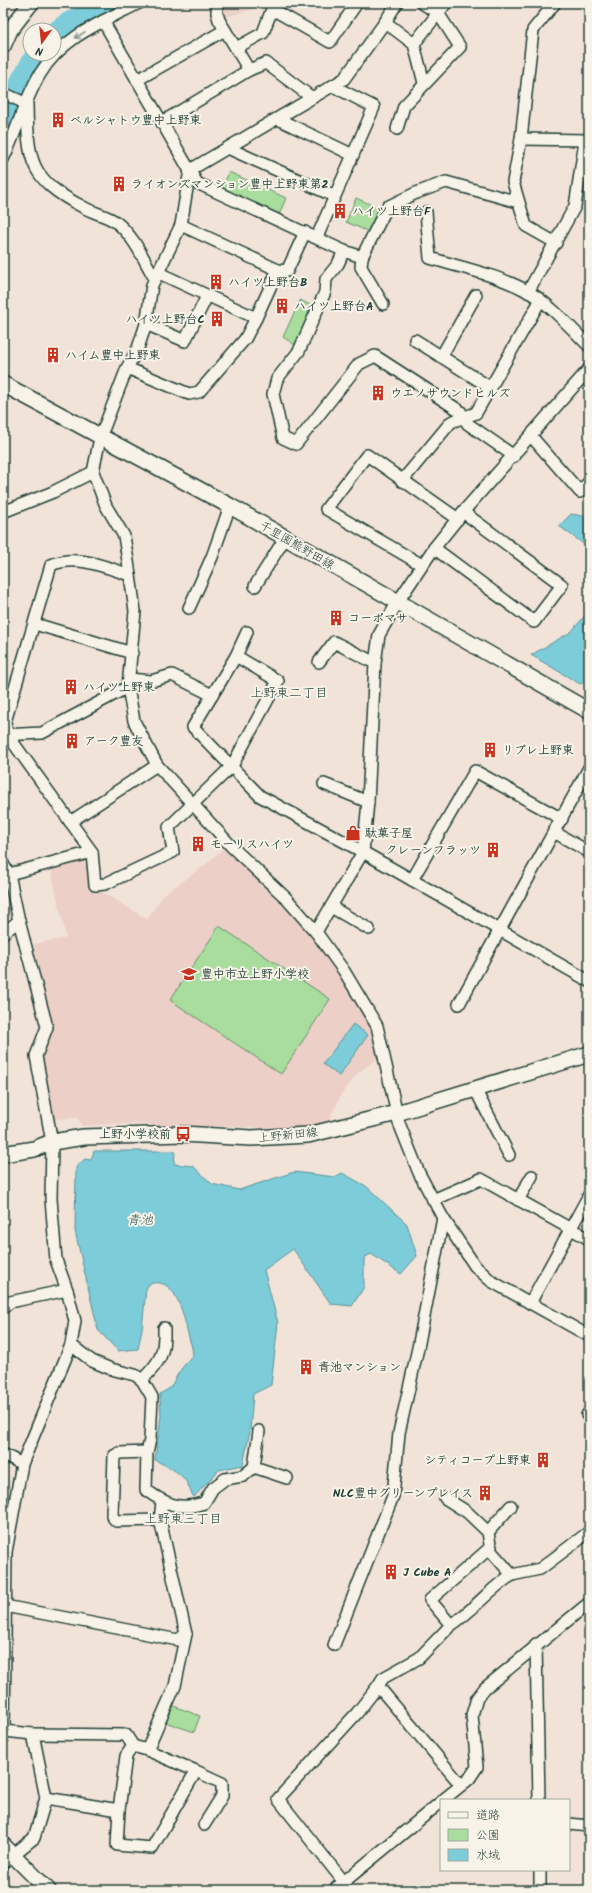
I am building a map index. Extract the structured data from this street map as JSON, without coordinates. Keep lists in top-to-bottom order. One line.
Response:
{"streets":{"street":["千里園熊野田線","上野新田線"]},"districts":["上野東二丁目","上野東三丁目"],"water":["青池"],"places":{"building":["ベルシャトウ豊中上野東","ライオンズマンション豊中上野東第2","ハイツ上野台F","ハイツ上野台B","ハイツ上野台A","ハイツ上野台C","ハイム豊中上野東","ウエノサウンドヒルズ","コーポマサ","ハイツ上野東","アーク豊友","リブレ上野東","モーリスハイツ","クレーンフラッツ","青池マンション","シティコープ上野東","NLC豊中グリーンプレイス","J Cube A"],"shop":["駄菓子屋"],"school or university":["豊中市立上野小学校"],"bus stop":["上野小学校前"]},"legend":["道路","公園","水域"],"north":"bottom"}
